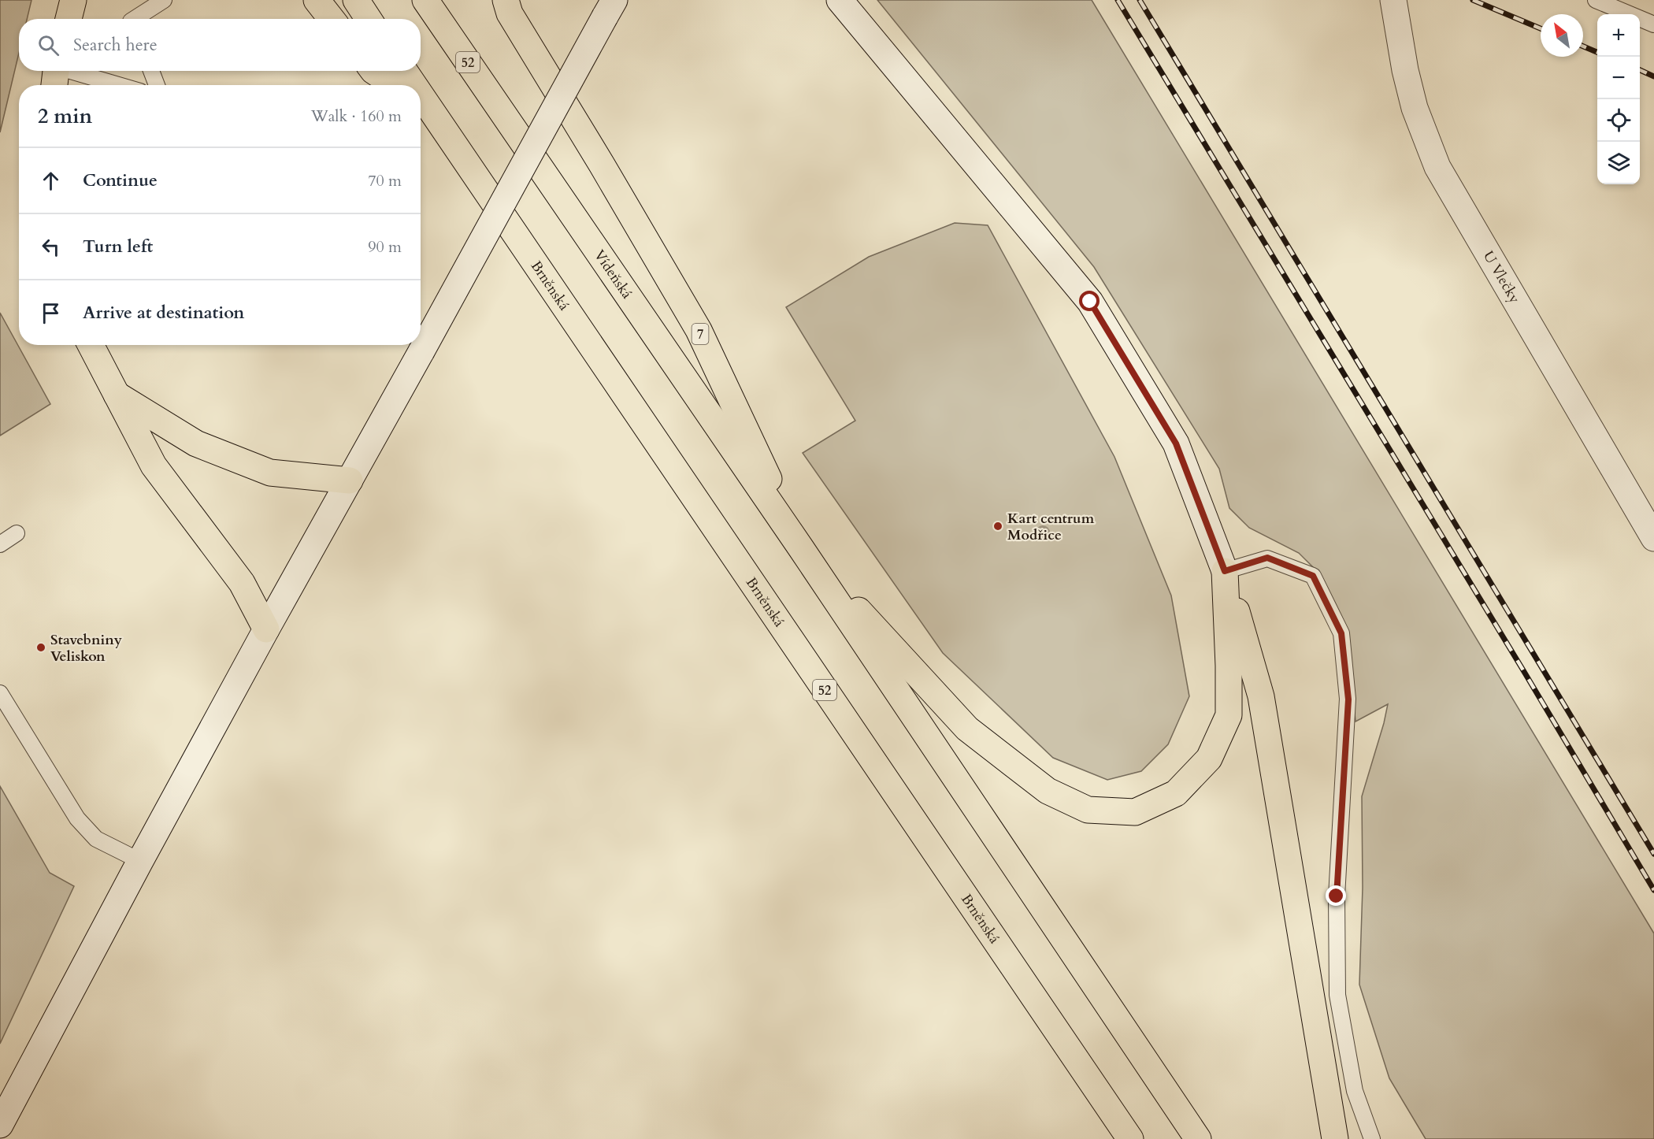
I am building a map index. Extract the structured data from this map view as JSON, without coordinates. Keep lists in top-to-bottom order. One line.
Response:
{"streets":{"highway":["52","Vídeňská","Brněnská","7"],"main road":["U Vlečky"]},"crossings":[["52","Vídeňská"],["52","7"],["Vídeňská","7"]],"places":["Kart centrum Modřice","Stavebniny Veliskon"],"north":"top left","page":{"map_buttons":["+","−"],"search":"Search here","heading":["2 min","Walk · 160 m"],"list":[["Continue","70 m"],["Turn left","90 m"],"Arrive at destination"]}}
